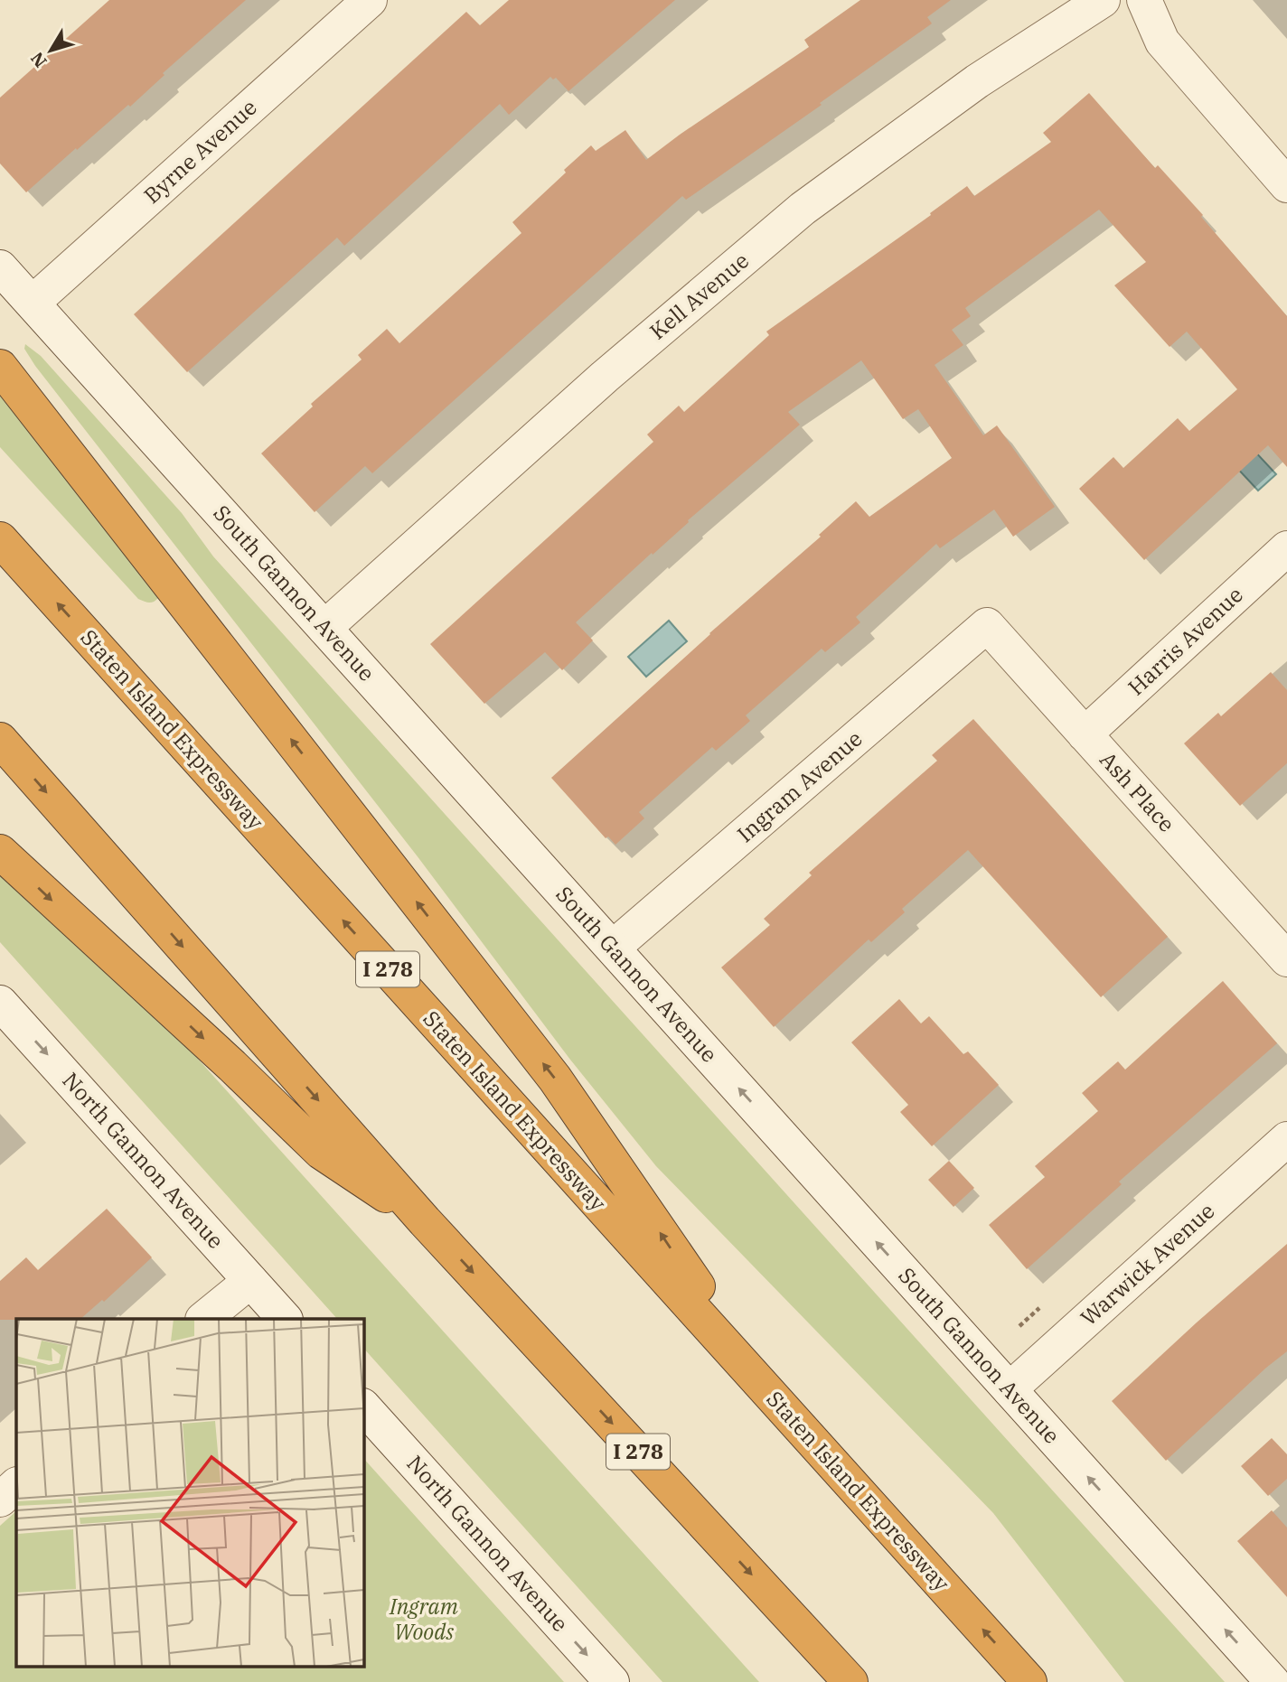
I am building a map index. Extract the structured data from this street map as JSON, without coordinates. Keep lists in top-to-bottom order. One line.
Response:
{"streets":{"highway":["Staten Island Expressway","I 278"],"street":["Byrne Avenue","Kell Avenue","South Gannon Avenue","Harris Avenue","Ingram Avenue","Ash Place","North Gannon Avenue","Warwick Avenue"]},"crossings":[["Byrne Avenue","South Gannon Avenue"],["Kell Avenue","South Gannon Avenue"],["South Gannon Avenue","Ingram Avenue"],["South Gannon Avenue","Warwick Avenue"],["Harris Avenue","Ash Place"],["Ingram Avenue","Ash Place"]],"one_way":["South Gannon Avenue","North Gannon Avenue"],"parks":["Ingram Woods"],"north":"bottom left"}
